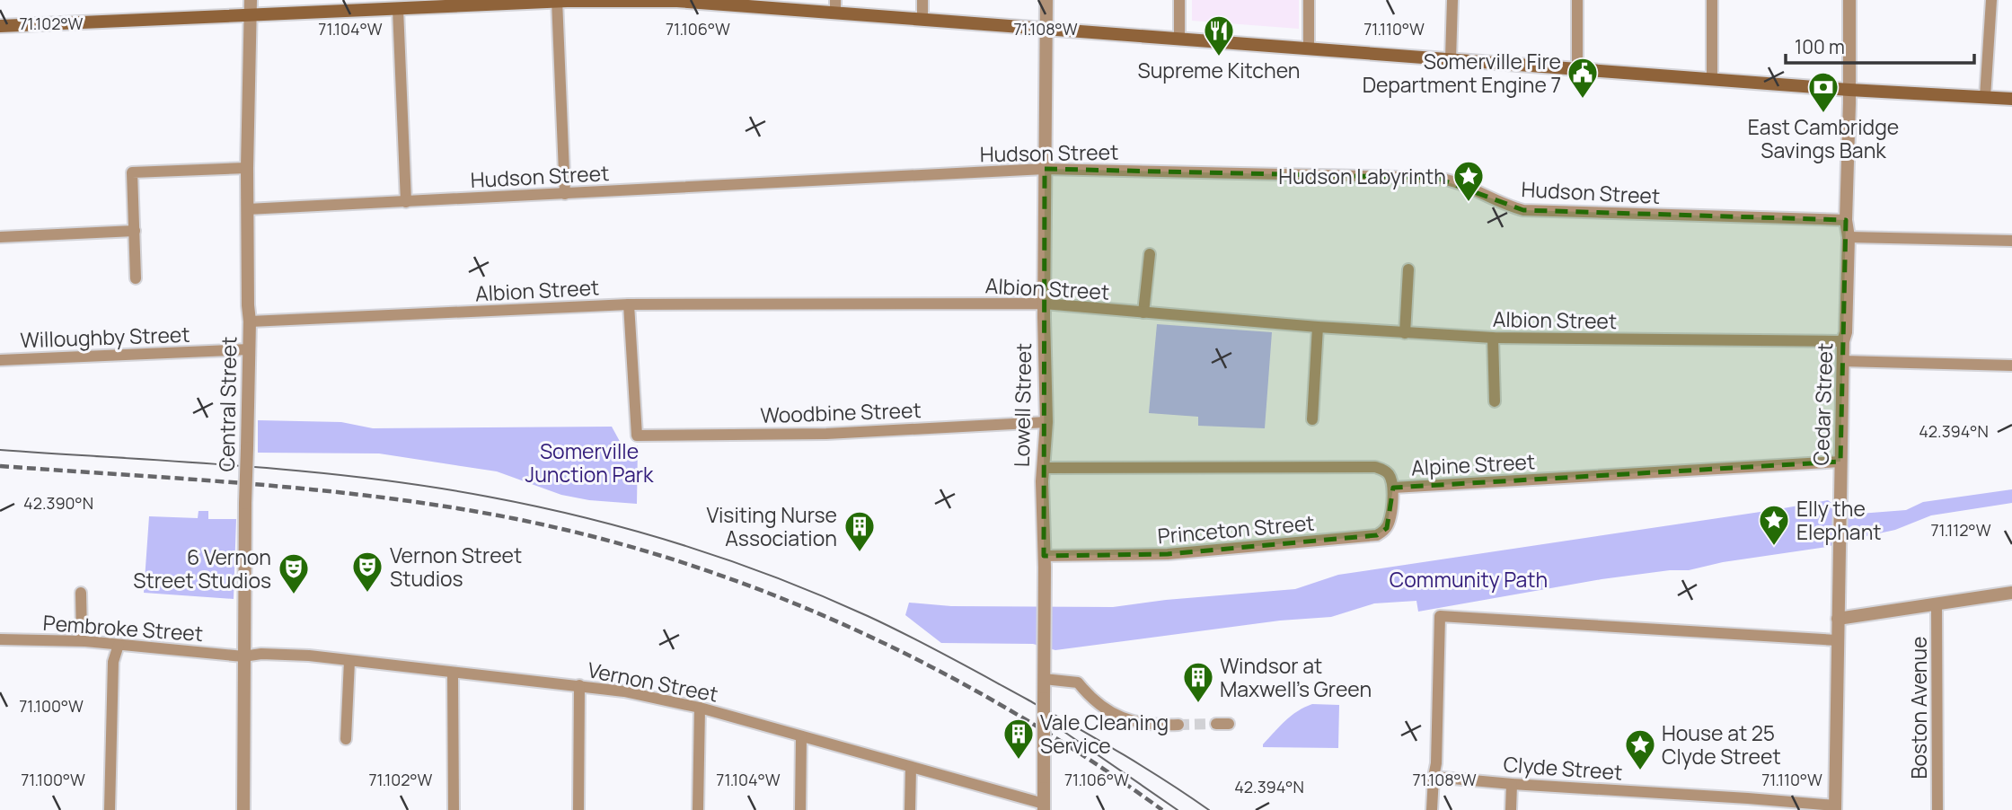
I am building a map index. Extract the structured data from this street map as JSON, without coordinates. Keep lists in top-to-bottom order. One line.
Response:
{"streets":{"street":["Hudson Street","Albion Street","Willoughby Street","Central Street","Cedar Street","Lowell Street","Woodbine Street","Alpine Street","Princeton Street","Pembroke Street","Vernon Street","Boston Avenue","Clyde Street"]},"crossings":[["Hudson Street","Central Street"],["Hudson Street","Cedar Street"],["Hudson Street","Lowell Street"],["Albion Street","Central Street"],["Albion Street","Cedar Street"],["Albion Street","Lowell Street"],["Albion Street","Woodbine Street"],["Willoughby Street","Central Street"],["Central Street","Pembroke Street"],["Central Street","Vernon Street"],["Cedar Street","Alpine Street"],["Cedar Street","Clyde Street"],["Lowell Street","Woodbine Street"],["Lowell Street","Alpine Street"],["Lowell Street","Princeton Street"],["Lowell Street","Vernon Street"],["Alpine Street","Princeton Street"],["Pembroke Street","Vernon Street"]],"parks":["Somerville Junction Park","Community Path"],"places":{"restaurant":["Supreme Kitchen"],"public building":["Somerville Fire Department Engine 7"],"bank":["East Cambridge Savings Bank"],"place":["Hudson Labyrinth","Elly the Elephant","House at 25 Clyde Street"],"building":["Visiting Nurse Association","Windsor at Maxwell's Green","Vale Cleaning Service"],"theatre":["Vernon Street Studios","6 Vernon Street Studios"]},"scale_bar":"100 m","coordinates":["71.102°W","71.104°W","71.106°W","71.108°W","71.110°W","42.394°N","42.390°N","71.112°W","71.100°W"]}
